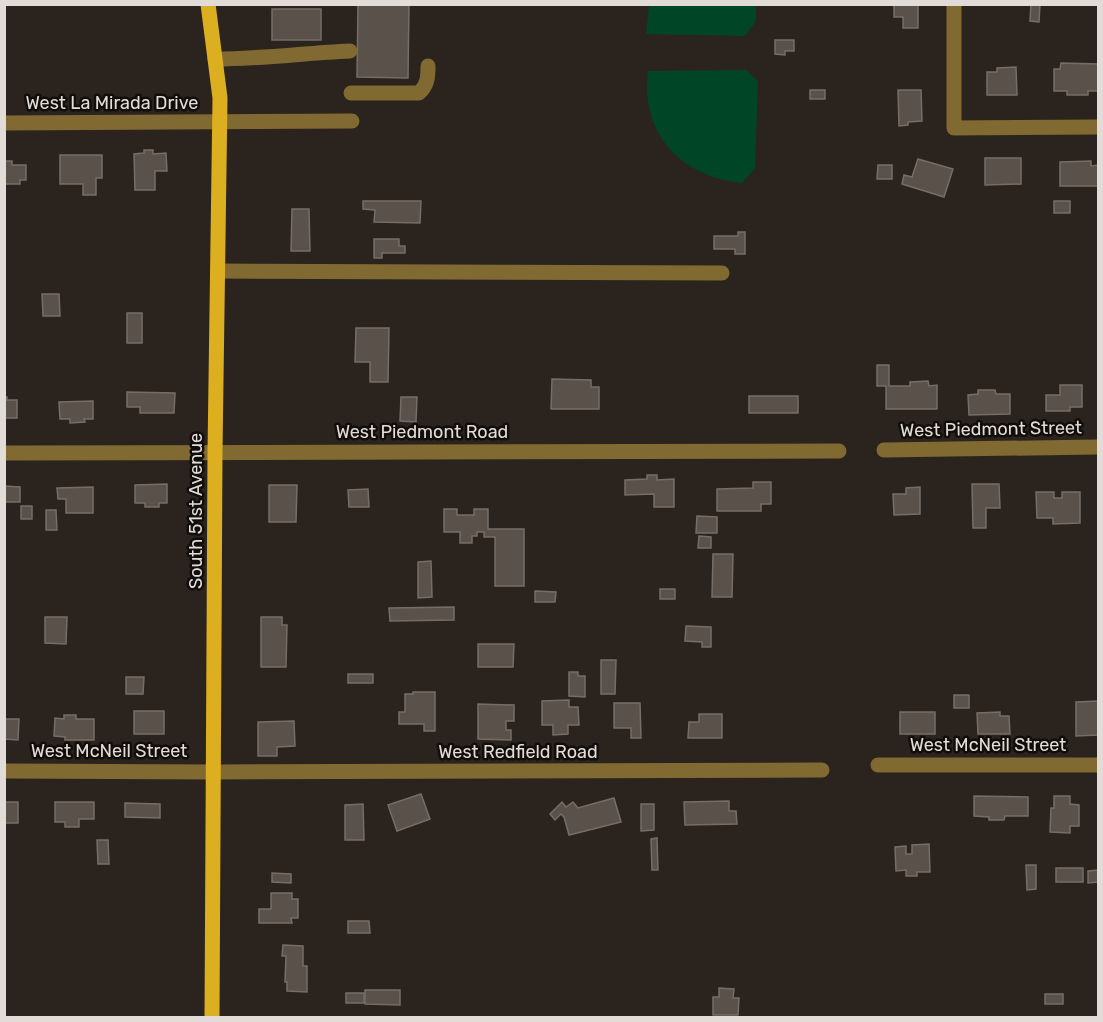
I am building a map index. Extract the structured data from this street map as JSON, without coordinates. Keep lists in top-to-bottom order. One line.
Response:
{"streets":{"main road":["South 51st Avenue"],"street":["West La Mirada Drive","West Piedmont Street","West Piedmont Road","West McNeil Street","West Redfield Road"]},"crossings":[["West La Mirada Drive","South 51st Avenue"],["West Piedmont Road","South 51st Avenue"],["South 51st Avenue","West McNeil Street"],["South 51st Avenue","West Redfield Road"],["West McNeil Street","West Redfield Road"]]}
